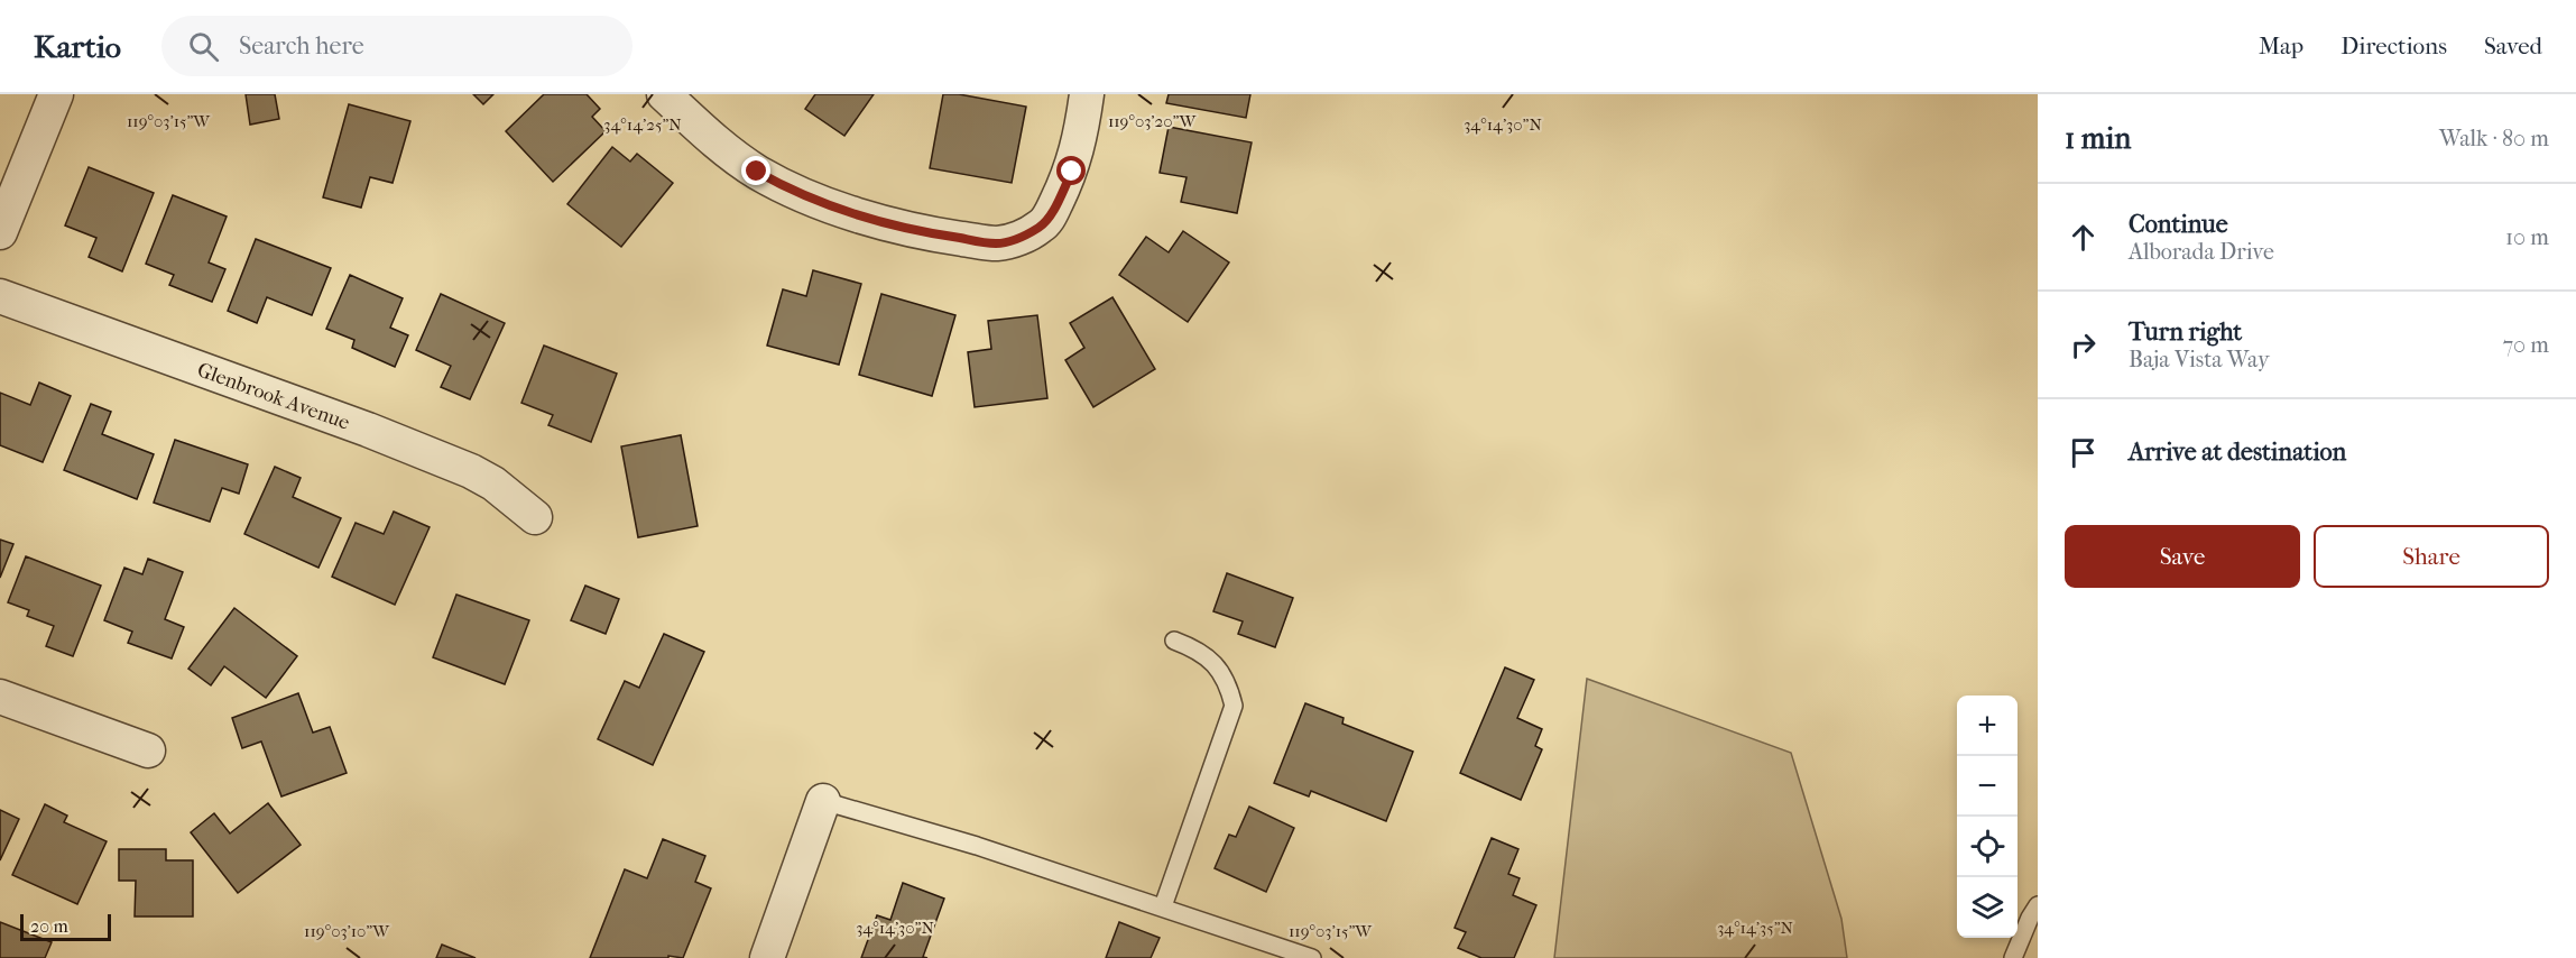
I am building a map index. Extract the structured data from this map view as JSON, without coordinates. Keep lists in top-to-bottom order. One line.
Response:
{"streets":{"street":["Glenbrook Avenue"]},"scale_bar":"20 m","page":{"header":"Kartio","search":"Search here","nav":["Map","Directions","Saved"],"heading":["1 min","Walk · 80 m"],"list":[["Continue","Alborada Drive","10 m"],["Turn right","Baja Vista Way","70 m"],"Arrive at destination"],"buttons":["Save","Share"],"map_buttons":["+","−"],"scale":"20 m"},"coordinates":["119°03'15\"W","119°03'20\"W","34°14'25\"N","34°14'30\"N","34°14'35\"N","119°03'10\"W"]}
